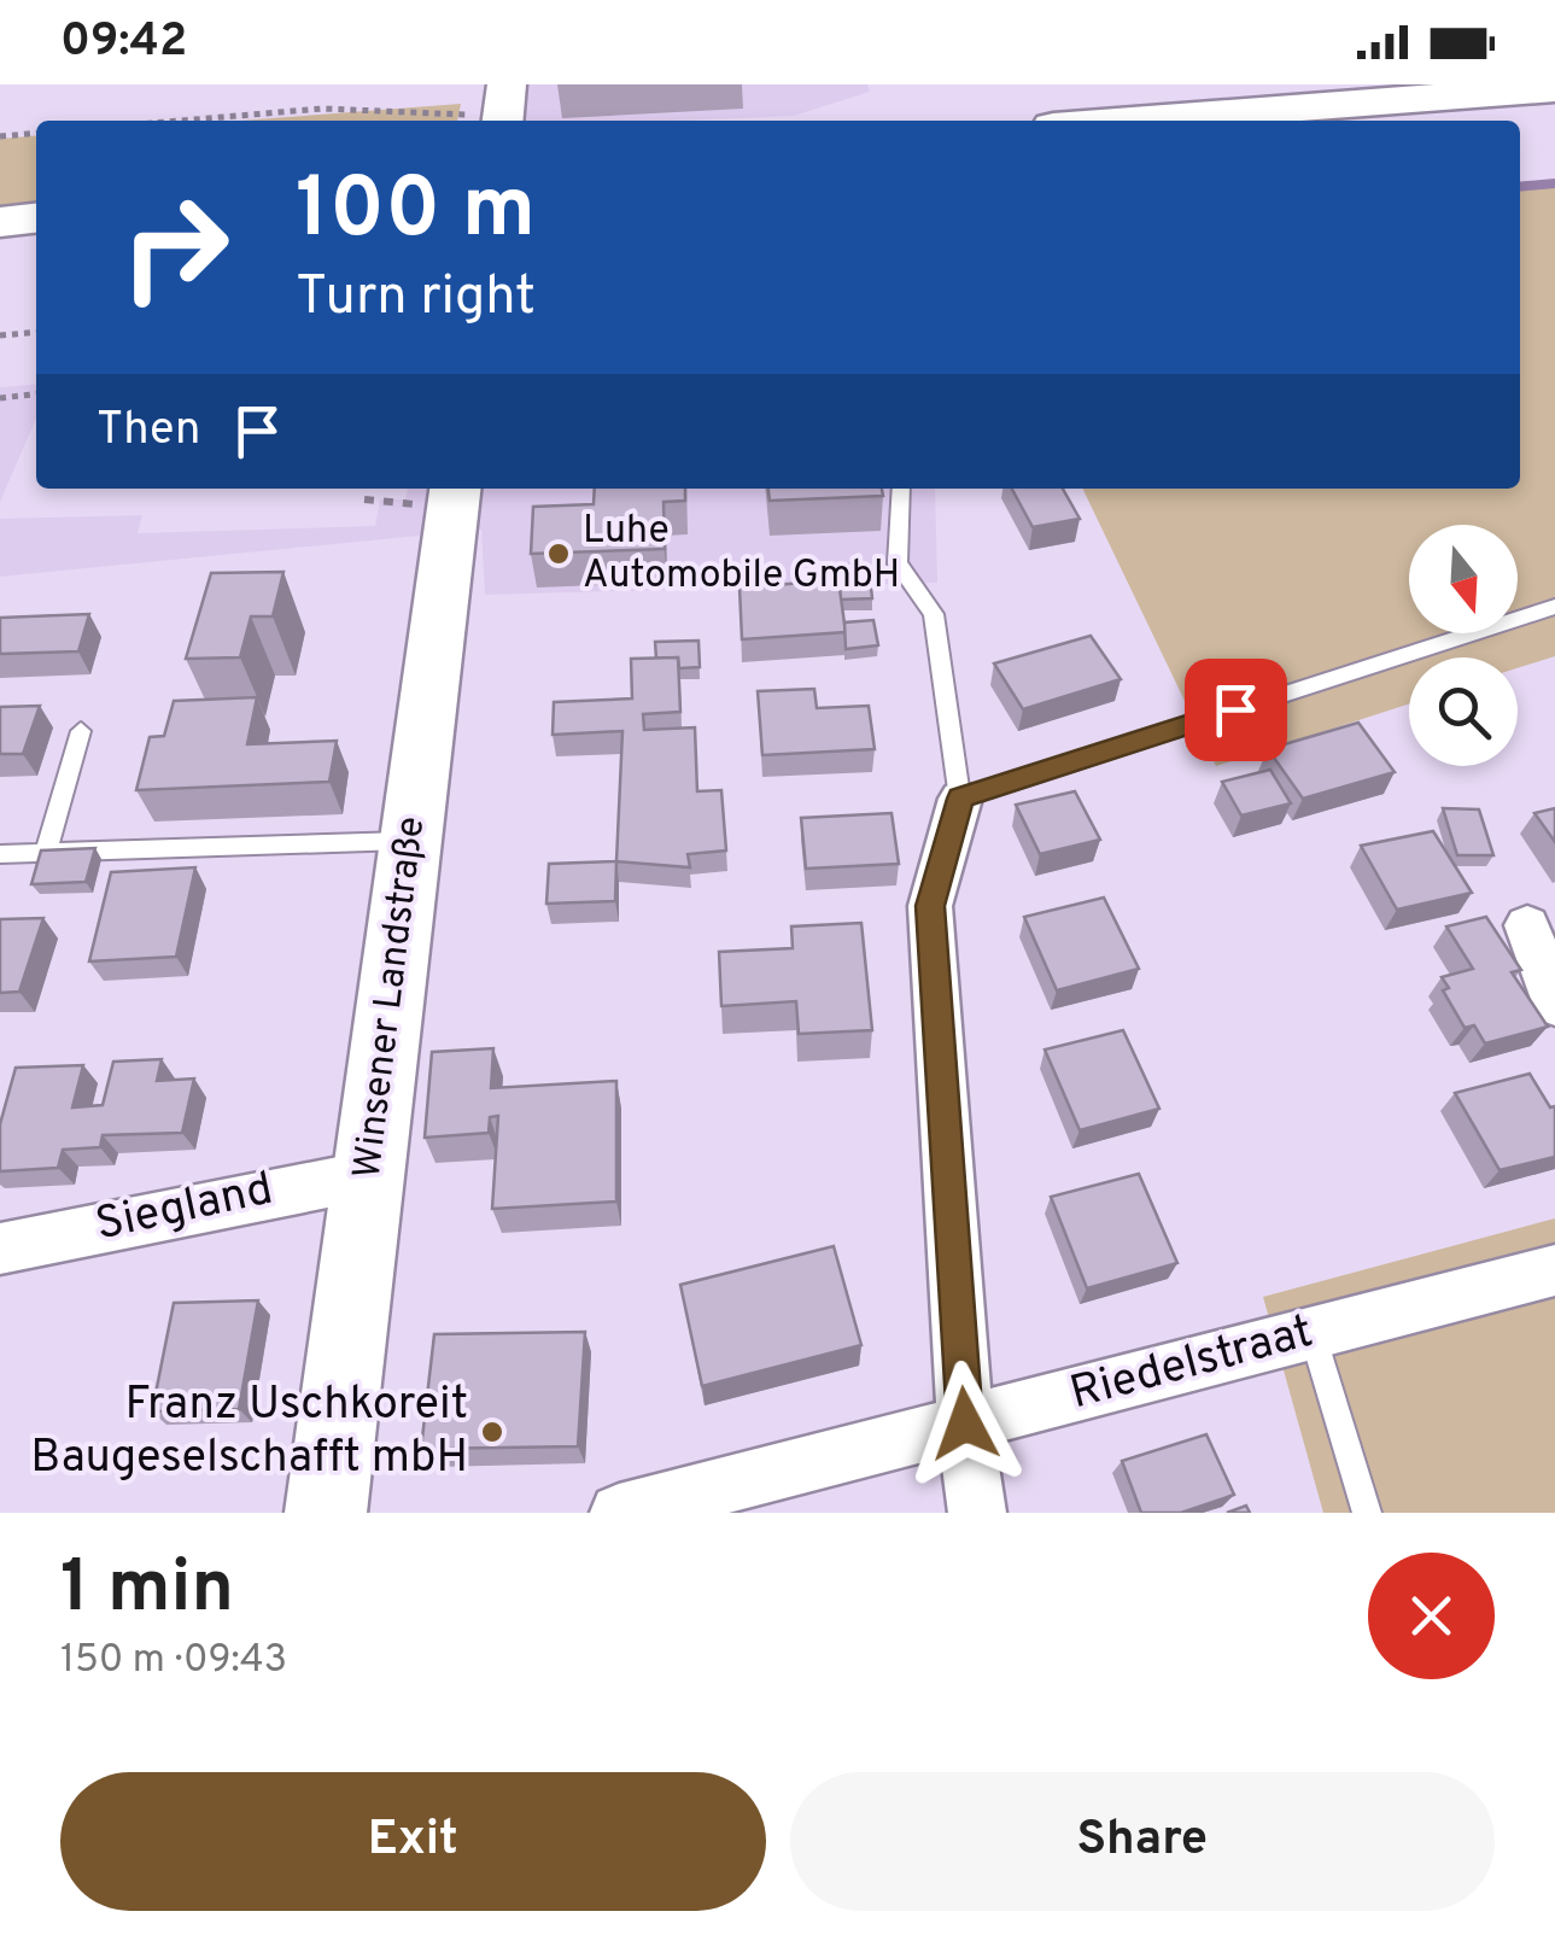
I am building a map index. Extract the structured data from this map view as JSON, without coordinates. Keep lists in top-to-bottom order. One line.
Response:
{"streets":{"main road":["Winsener Landstraße"],"street":["Siegland","Riedelstraat"]},"crossings":[["Winsener Landstraße","Siegland"]],"places":["Luhe Automobile GmbH","Franz Uschkoreit Baugeselschafft mbH"],"north":"bottom","page":{"status":"09:42","turn":["100 m","Turn right"],"then":"Then","heading":["1 min","150 m · 09:43"],"buttons":["Exit","Share"]}}
